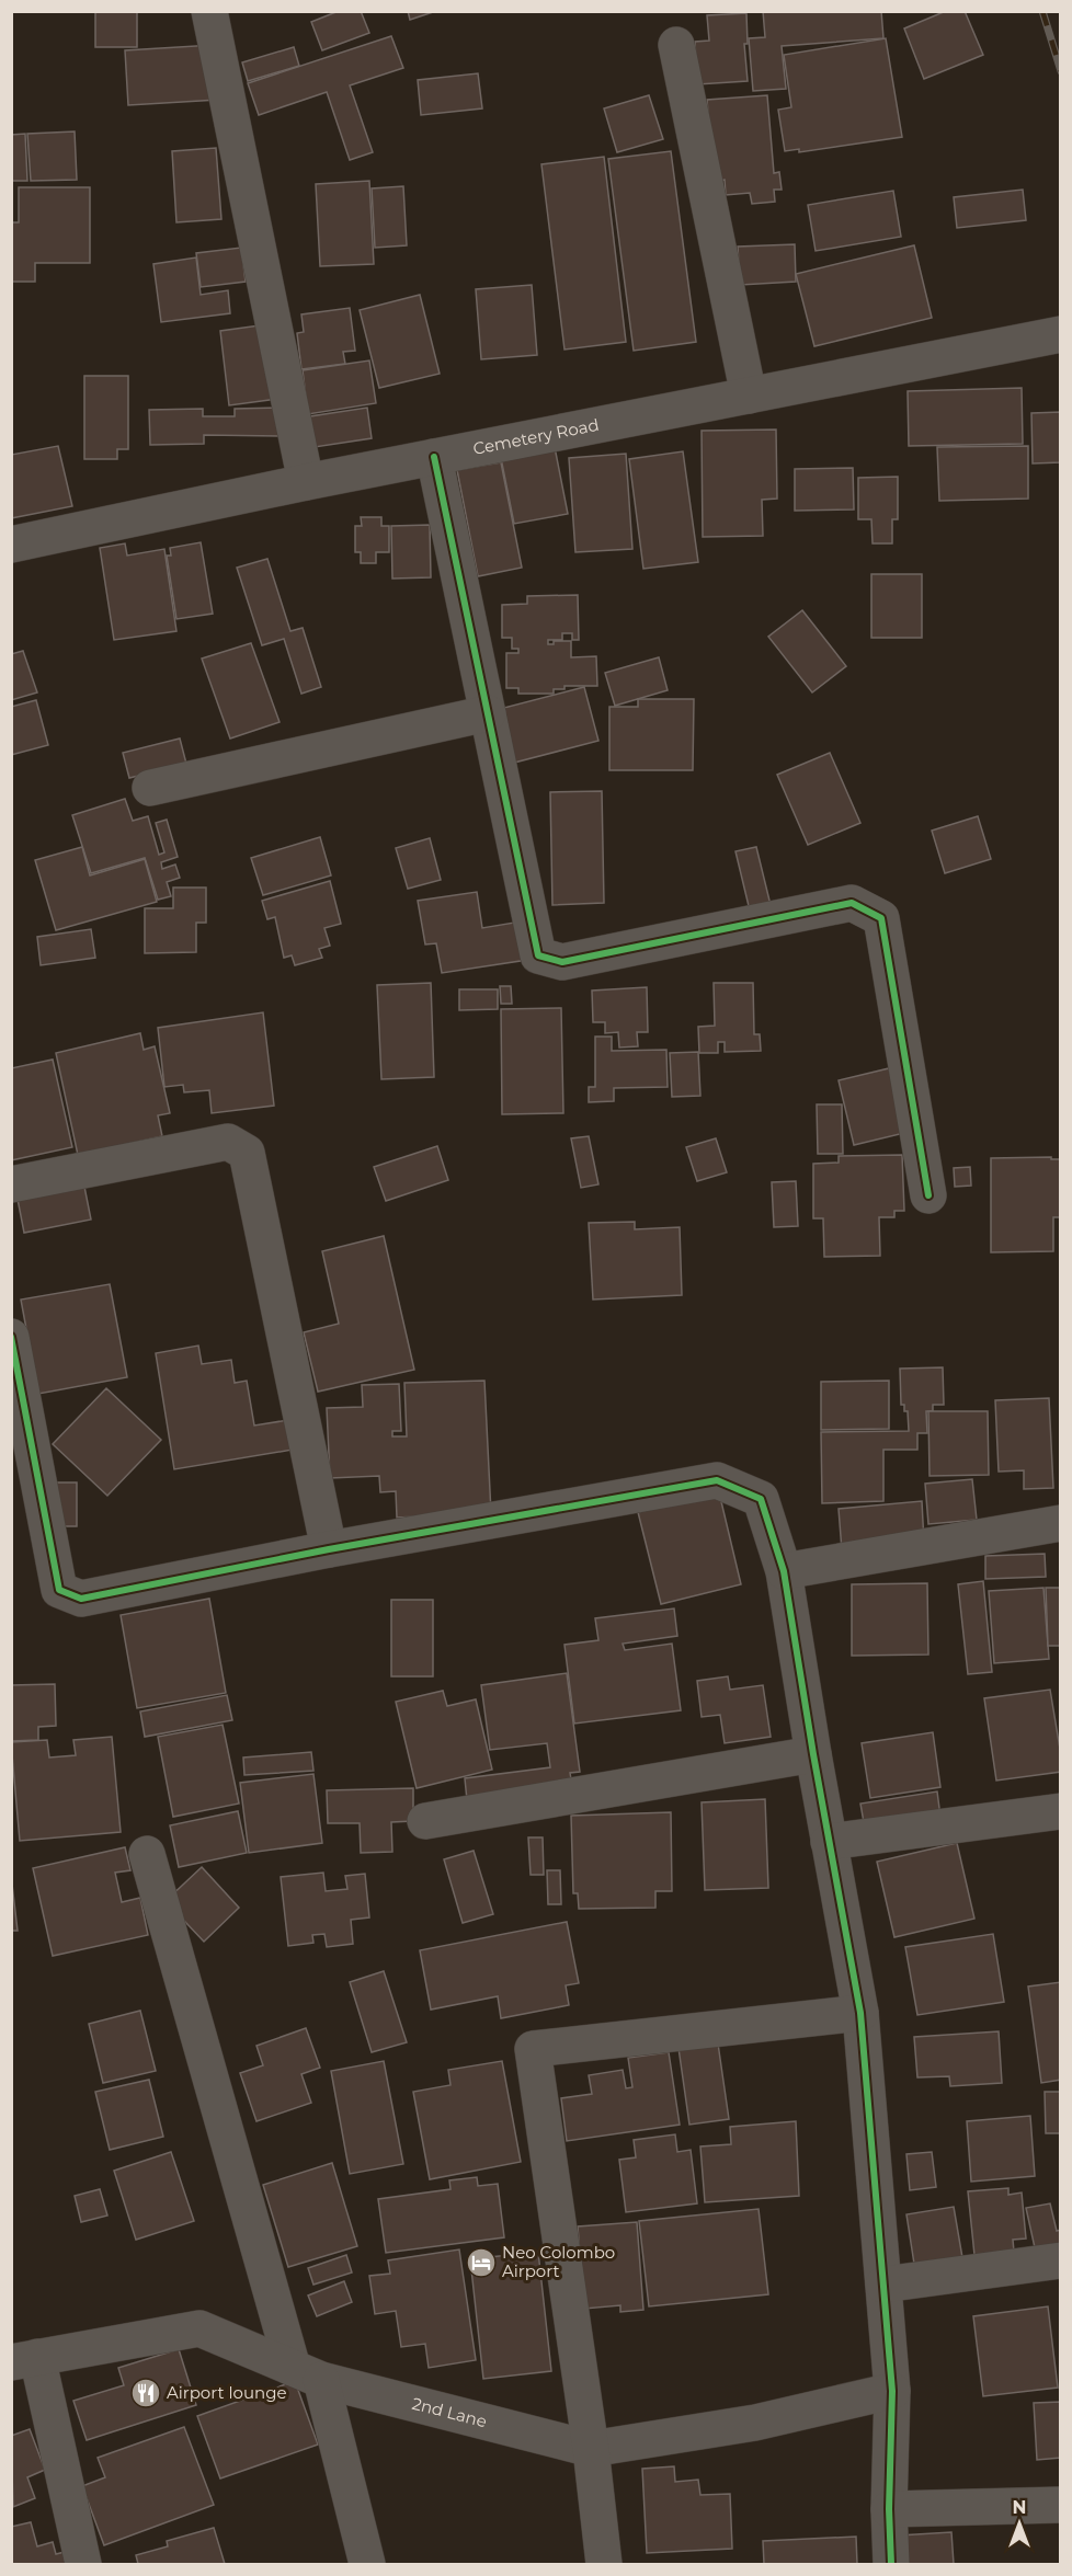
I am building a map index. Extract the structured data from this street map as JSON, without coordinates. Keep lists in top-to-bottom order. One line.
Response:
{"streets":{"street":["Cemetery Road","2nd Lane"]},"places":{"hotel":["Neo Colombo Airport"],"restaurant":["Airport lounge"]},"north":"top"}
